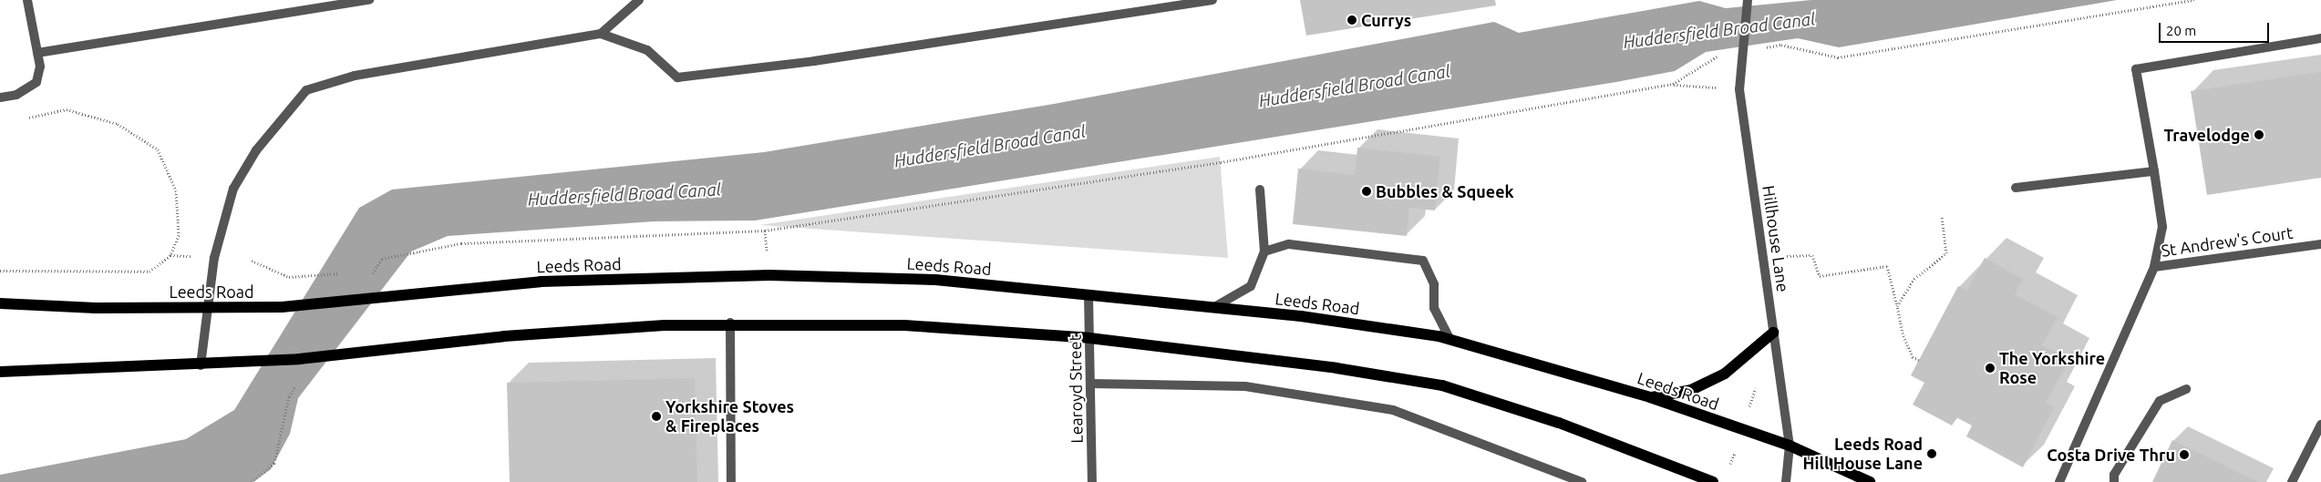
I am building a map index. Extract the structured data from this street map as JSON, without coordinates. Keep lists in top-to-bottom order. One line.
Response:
{"streets":{"main road":["Leeds Road"],"street":["Hillhouse Lane","St Andrew's Court","Learoyd Street"]},"crossings":[["Hillhouse Lane","Leeds Road"],["Leeds Road","Learoyd Street"]],"water":["Huddersfield Broad Canal"],"places":["Currys","Travelodge","Bubbles & Squeek","The Yorkshire Rose","Yorkshire Stoves & Fireplaces","Leeds Road Hill House Lane","Costa Drive Thru"],"scale_bar":"20 m"}
